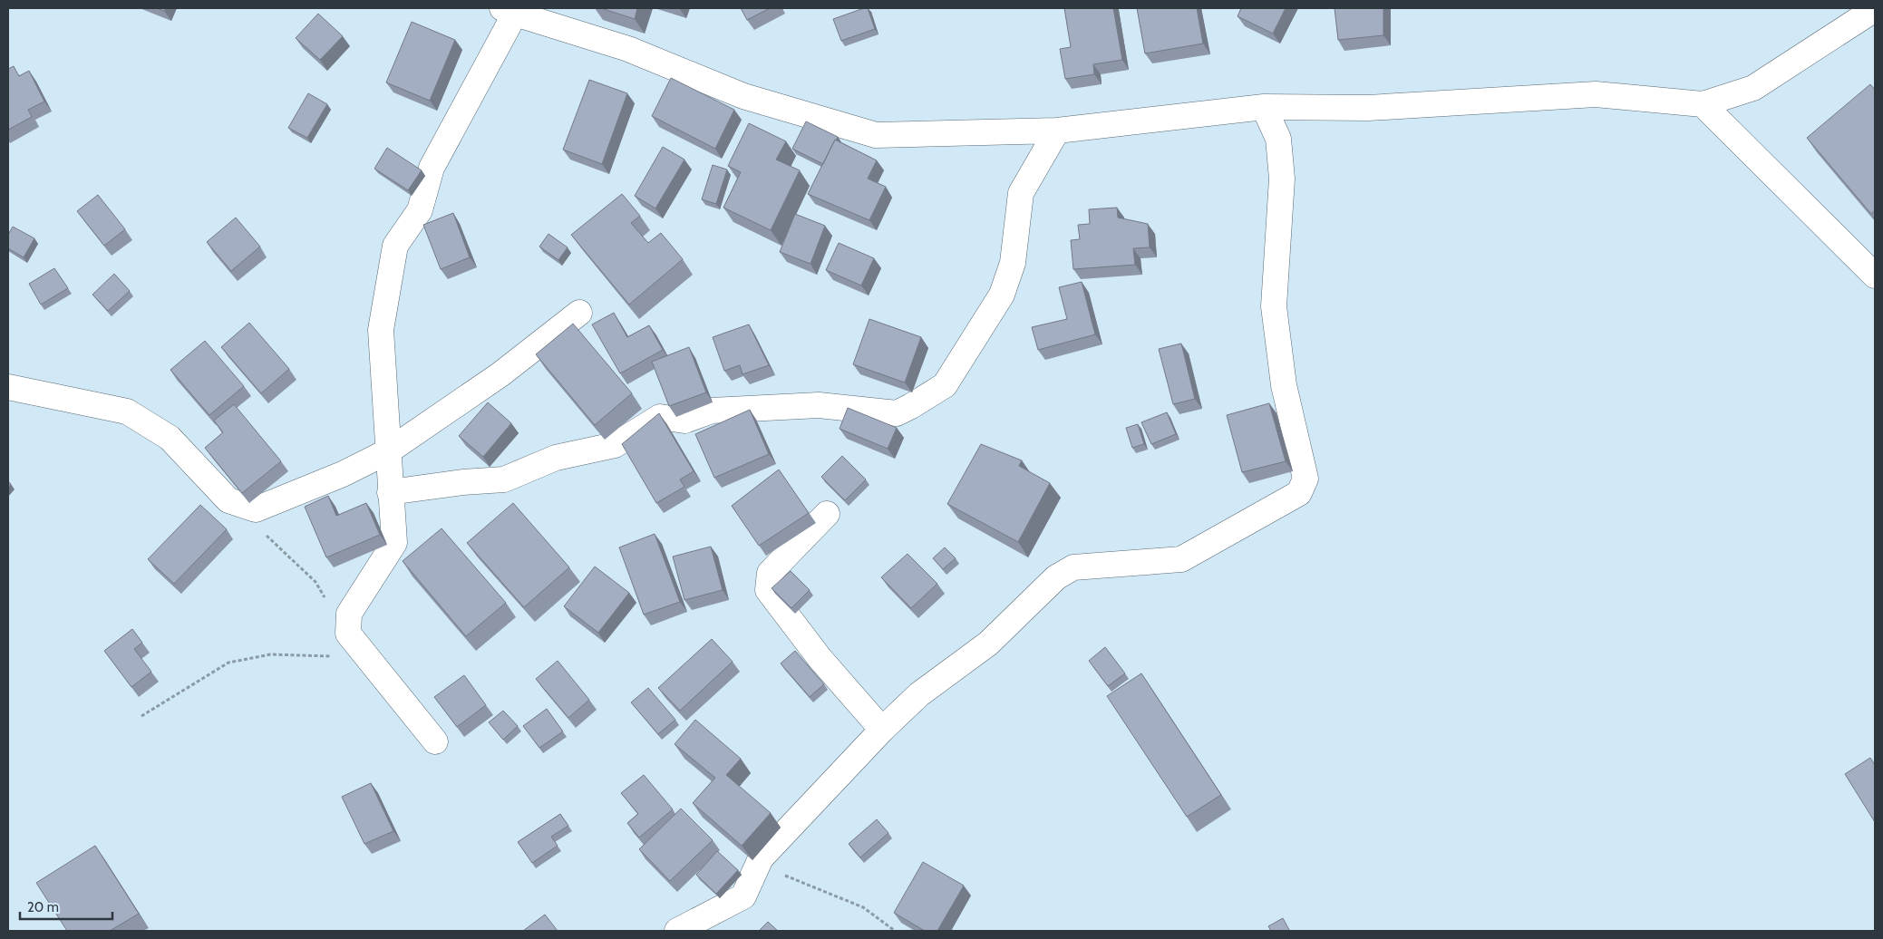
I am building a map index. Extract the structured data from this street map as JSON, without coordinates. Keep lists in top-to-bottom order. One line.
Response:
{"scale_bar":"20 m"}
